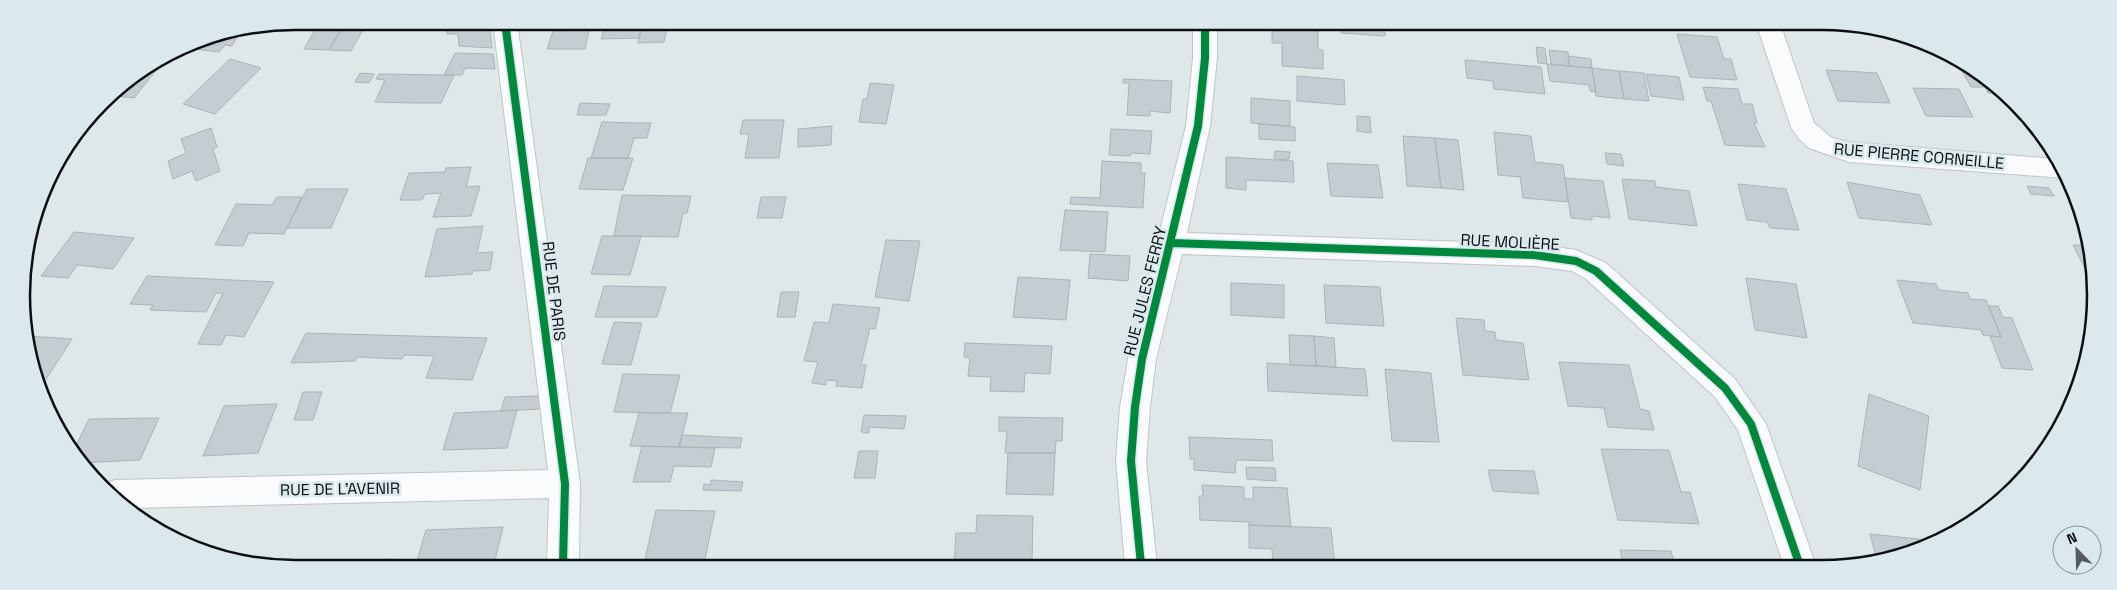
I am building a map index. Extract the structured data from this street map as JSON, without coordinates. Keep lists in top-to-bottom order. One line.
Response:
{"streets":{"street":["RUE PIERRE CORNEILLE","RUE MOLIÈRE","RUE DE PARIS","RUE JULES FERRY","RUE DE L'AVENIR"]},"crossings":[["RUE MOLIÈRE","RUE JULES FERRY"],["RUE DE PARIS","RUE DE L'AVENIR"]],"north":"top left"}
